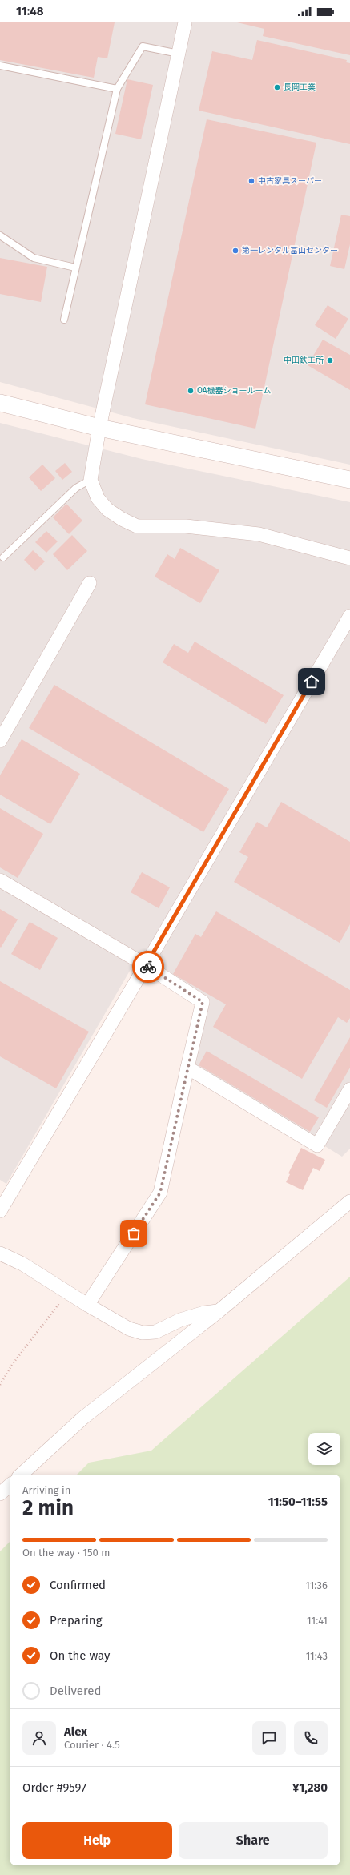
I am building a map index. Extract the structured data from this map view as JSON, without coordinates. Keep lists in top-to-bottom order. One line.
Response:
{"places":["長岡工業","中古家具スーパー","第一レンタル富山センター","中田鉄工所","OA機器ショールーム"],"page":{"status":"11:48","heading":["2 min","Arriving in","11:50–11:55"],"panel":["Alex","Courier · 4.5","Order #9597","¥1,280"],"bar":"On the way · 150 m","list":[["Confirmed","11:36"],["Preparing","11:41"],["On the way","11:43"],"Delivered"],"buttons":["Help","Share"]}}
